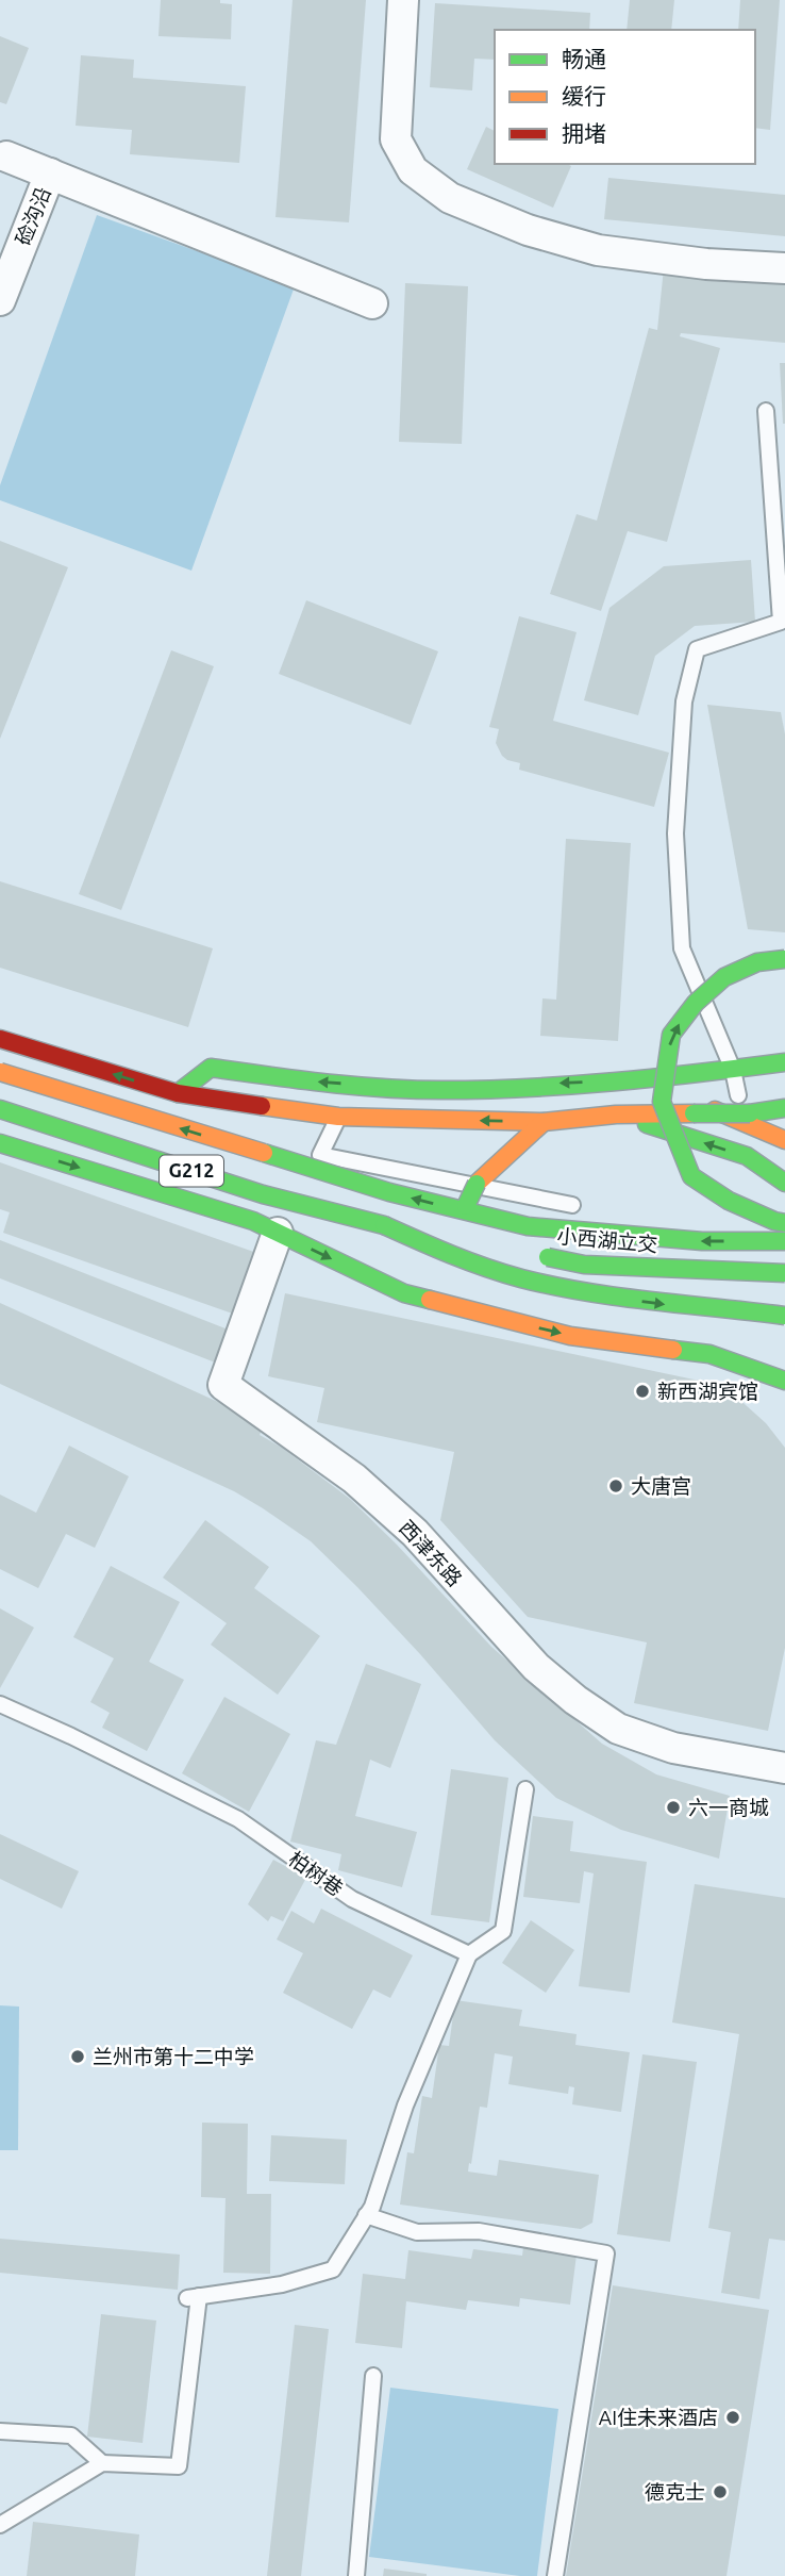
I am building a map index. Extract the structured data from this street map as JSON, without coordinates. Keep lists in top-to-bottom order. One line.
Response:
{"streets":{"main road":["G212","小西湖立交"],"street":["硷沟沿","西津东路"],"lane":["柏树巷"]},"places":["新西湖宾馆","大唐宫","六一商城","兰州市第十二中学","AI住未来酒店","德克士"],"legend":["畅通","缓行","拥堵"]}
